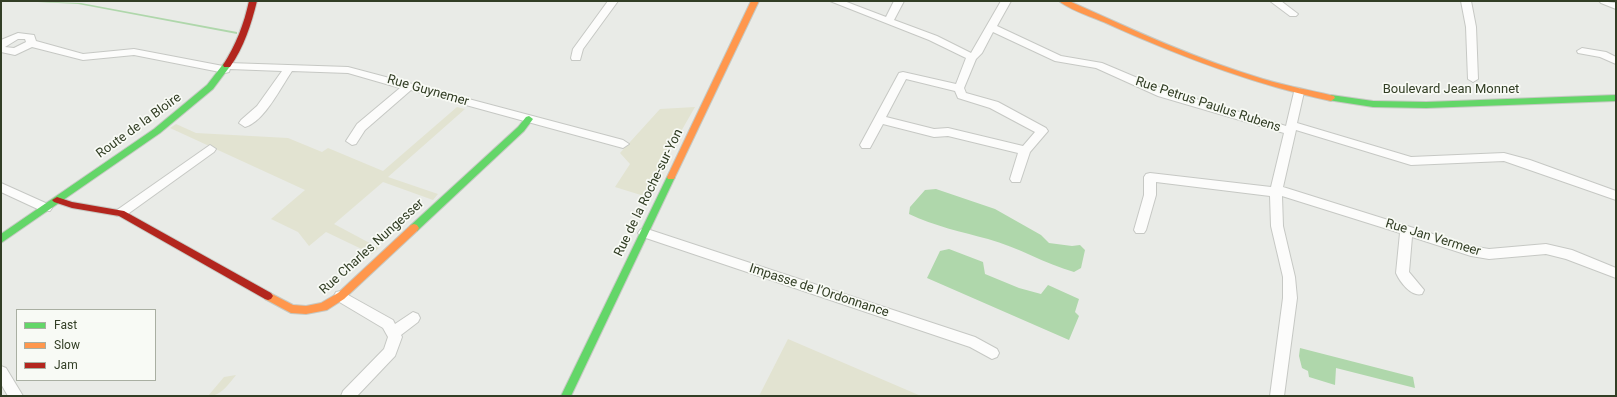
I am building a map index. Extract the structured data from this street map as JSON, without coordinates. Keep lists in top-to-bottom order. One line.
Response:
{"streets":{"main road":["Boulevard Jean Monnet","Route de la Bloire","Rue de la Roche-sur-Yon","Rue Charles Nungesser"],"street":["Rue Guynemer","Rue Petrus Paulus Rubens","Rue Jan Vermeer","Impasse de l'Ordonnance"]},"crossings":[["Rue Guynemer","Route de la Bloire"],["Rue Guynemer","Rue Charles Nungesser"],["Route de la Bloire","Rue Charles Nungesser"],["Rue de la Roche-sur-Yon","Impasse de l'Ordonnance"]],"legend":["Fast","Slow","Jam"]}
